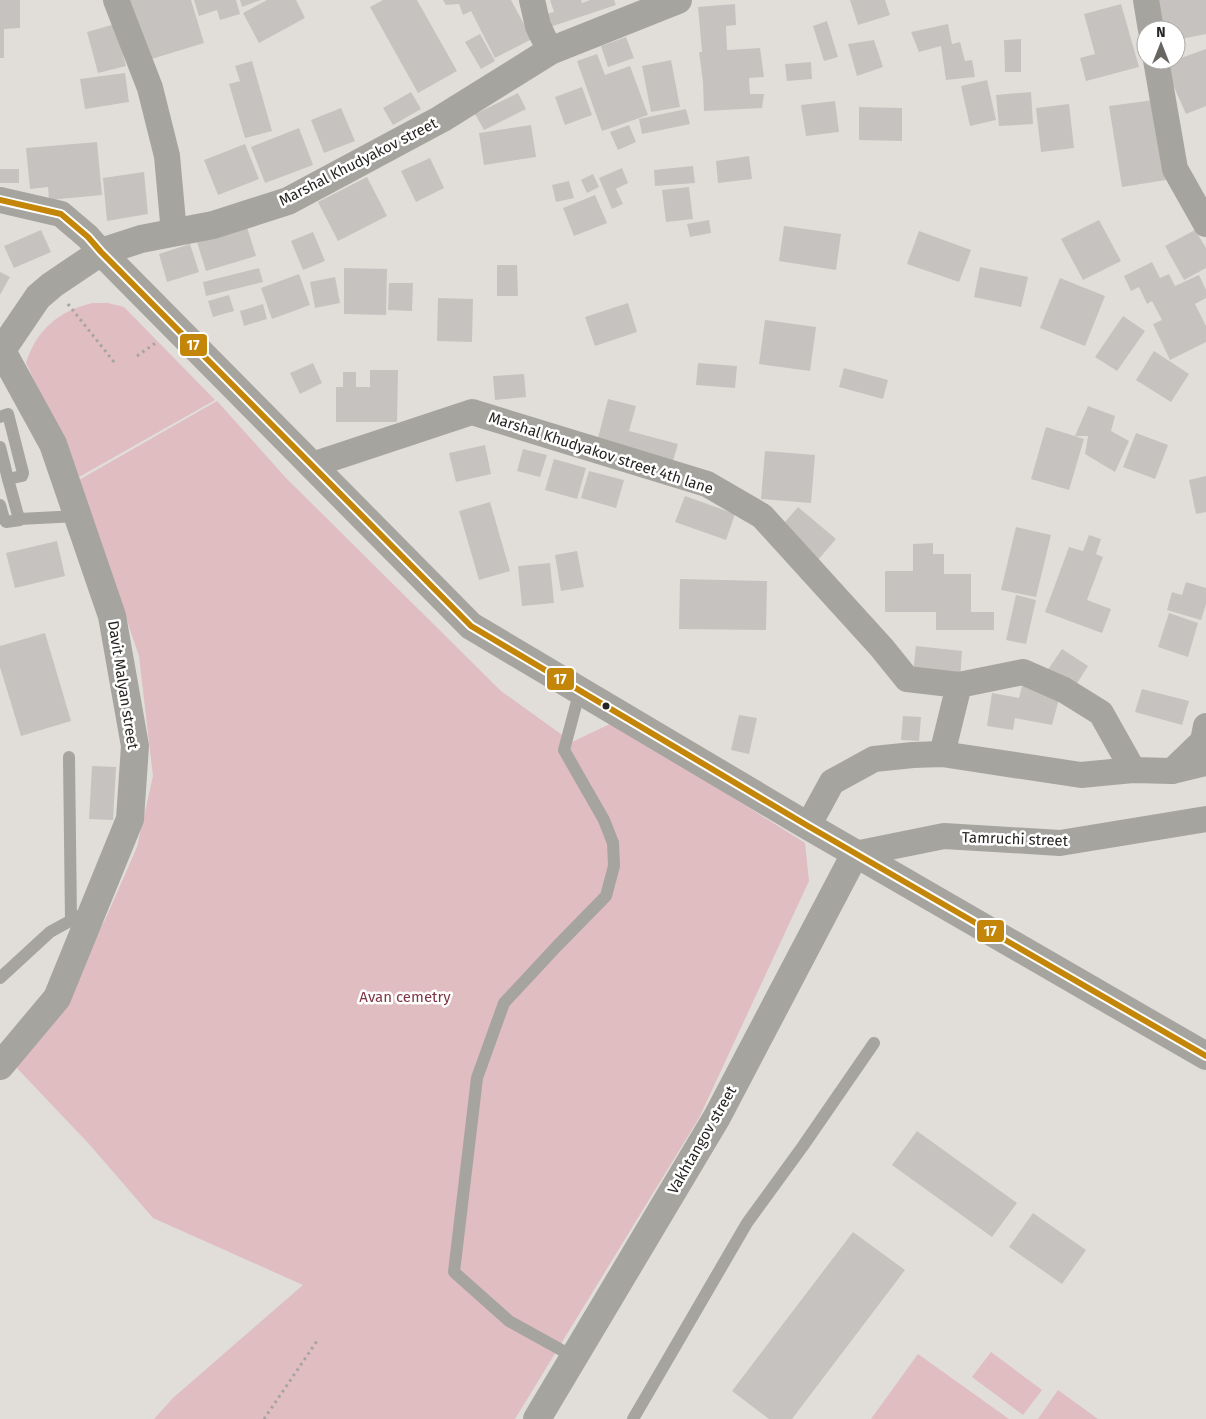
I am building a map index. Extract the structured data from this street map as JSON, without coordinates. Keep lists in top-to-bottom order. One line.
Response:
{"streets":{"street":["Marshal Khudyakov street","Marshal Khudyakov street 4th lane","Davit Malyan street","Tamruchi street","Vakhtangov street"]},"crossings":[["Marshal Khudyakov street","Davit Malyan street"],["Tamruchi street","Vakhtangov street"]],"parks":["Avan cemetry"],"lines":["transit line 17"],"north":"top"}
